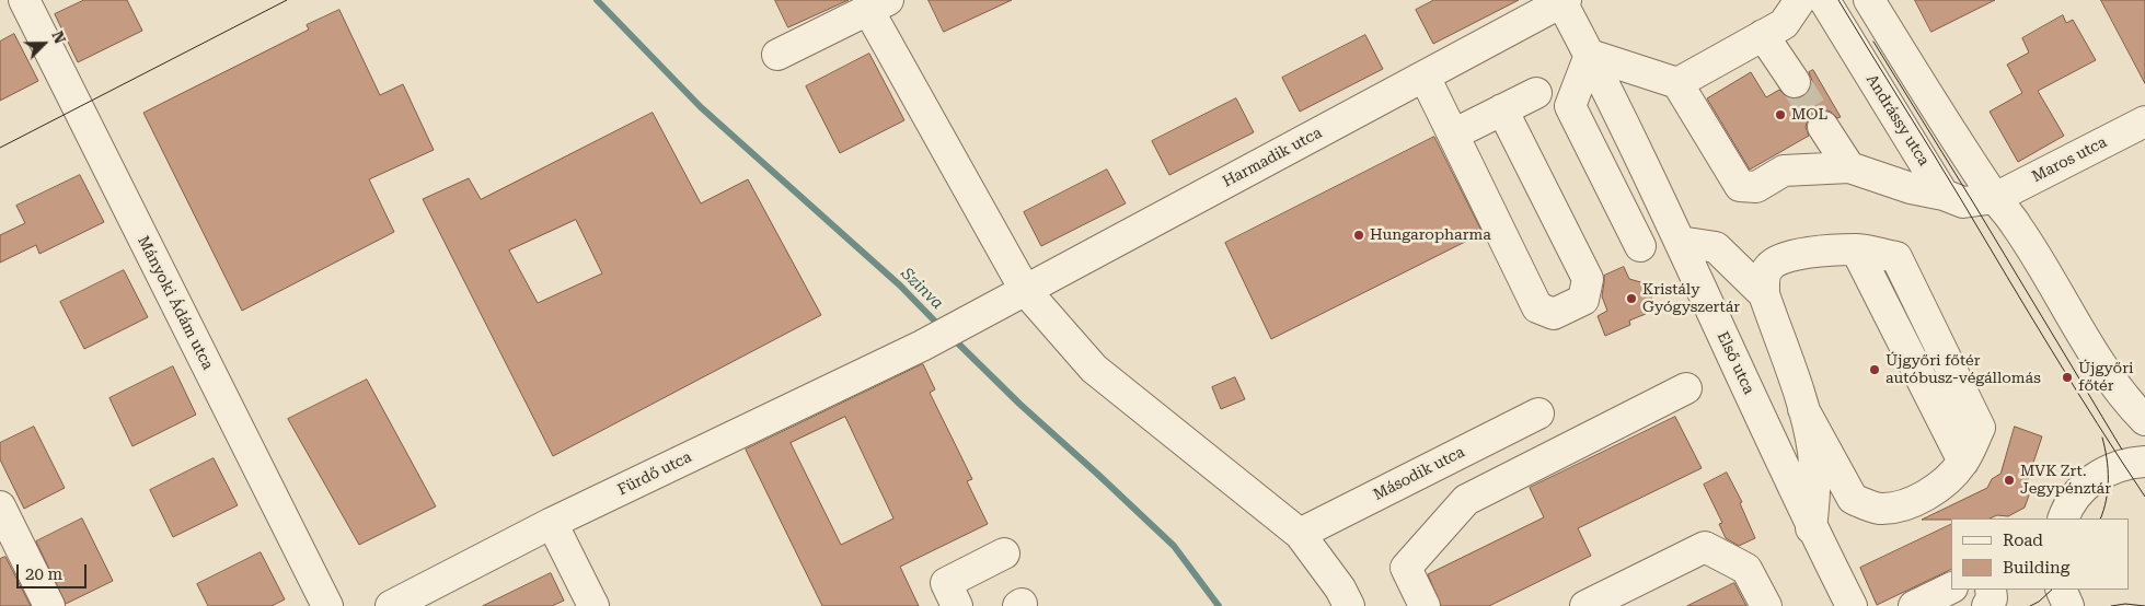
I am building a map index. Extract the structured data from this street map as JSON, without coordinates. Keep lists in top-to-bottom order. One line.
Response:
{"streets":{"street":["Andrássy utca","Harmadik utca","Maros utca","Mányoki Ádám utca","Első utca","Fürdő utca","Második utca"]},"crossings":[["Harmadik utca","Első utca"],["Harmadik utca","Fürdő utca"]],"water":["Szinva"],"places":["MOL","Hungaropharma","Kristály Gyógyszertár","Újgyőri főtér autóbusz-végállomás","Újgyőri főtér","MVK Zrt. Jegypénztár"],"legend":["Road","Building"],"scale_bar":"20 m","north":"top right"}
